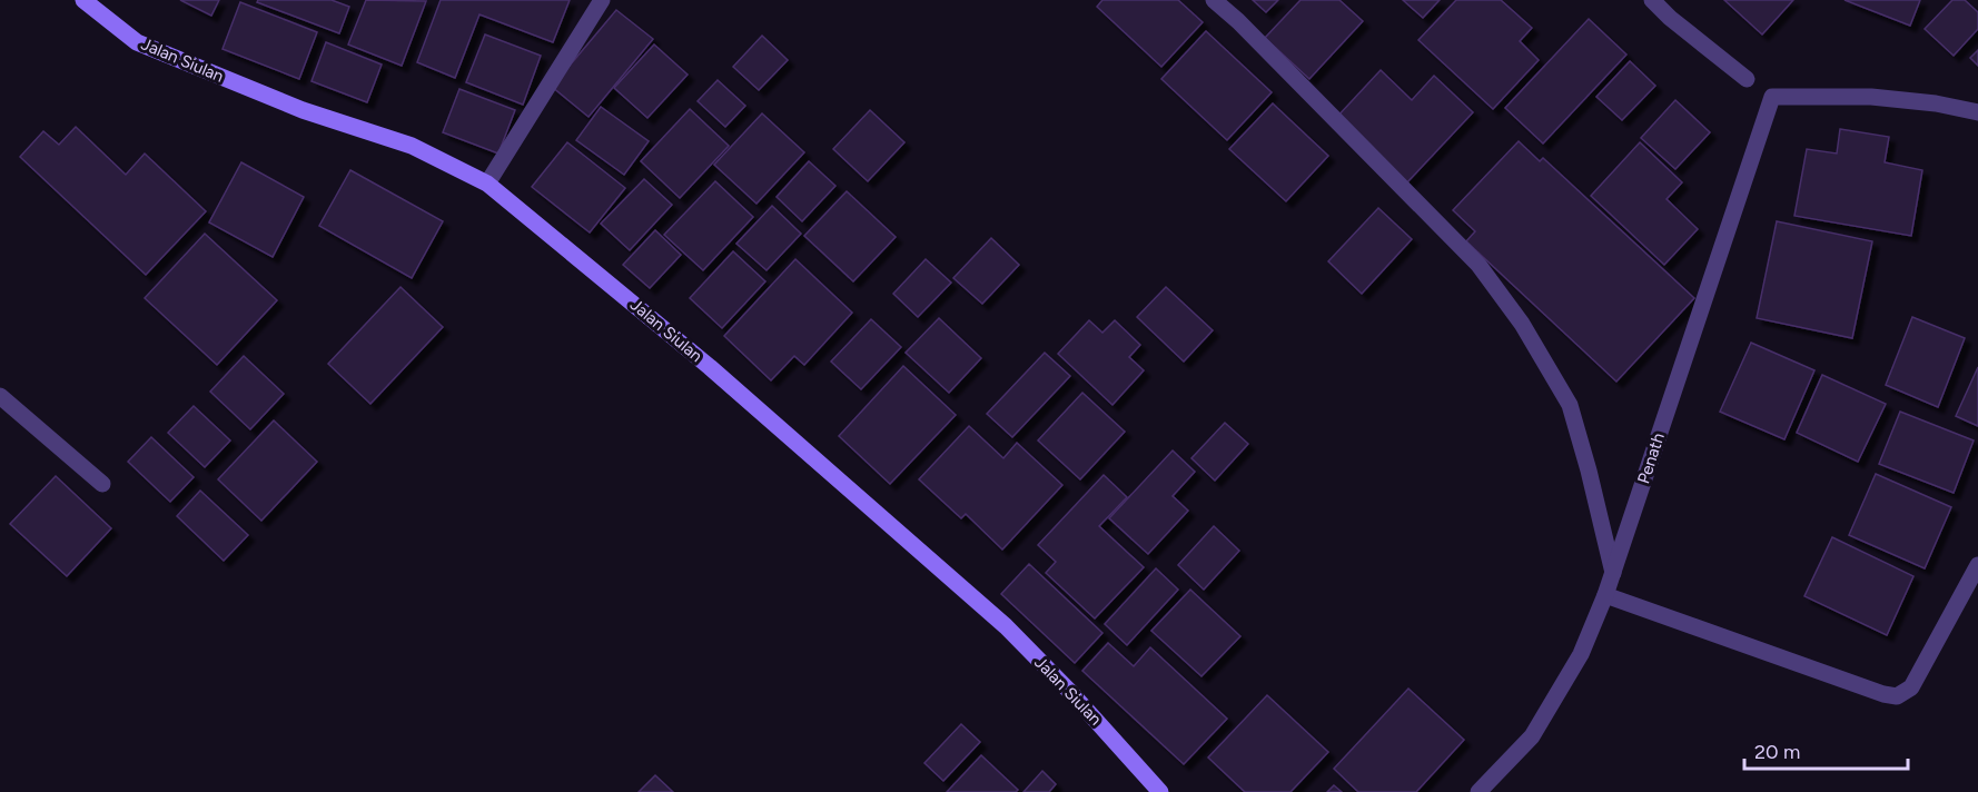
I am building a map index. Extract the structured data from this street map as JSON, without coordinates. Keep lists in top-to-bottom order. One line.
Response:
{"streets":{"street":["Jalan Siulan","Penath"]},"scale_bar":"20 m"}
